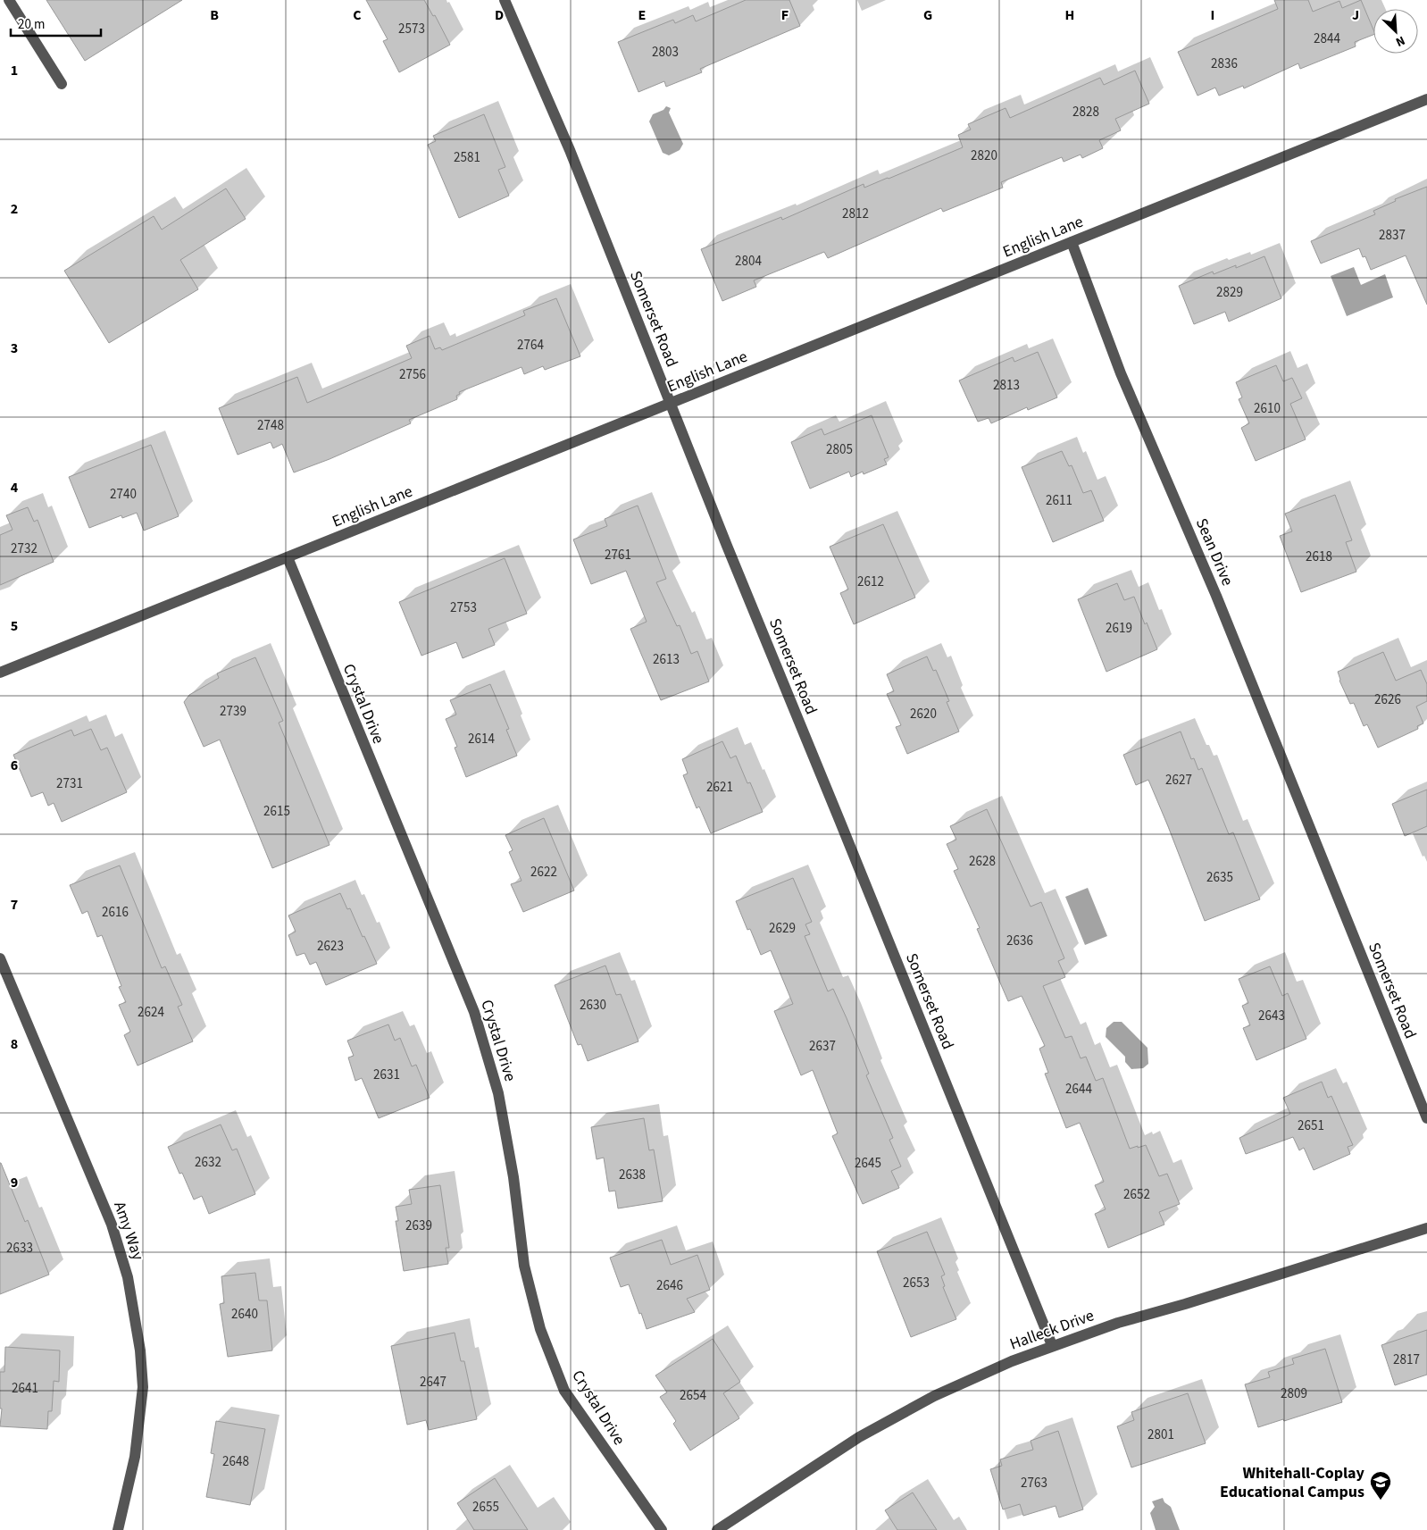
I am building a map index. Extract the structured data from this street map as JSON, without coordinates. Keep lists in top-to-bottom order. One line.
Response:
{"streets":{"street":["English Lane","Somerset Road","Sean Drive","Crystal Drive","Amy Way","Halleck Drive"]},"crossings":[["English Lane","Somerset Road"],["English Lane","Sean Drive"],["English Lane","Crystal Drive"],["Somerset Road","Sean Drive"],["Somerset Road","Halleck Drive"]],"places":{"school or university":["Whitehall-Coplay Educational Campus"]},"house_numbers":["2573","2844","2803","2836","2828","2820","2581","2812","2837","2804","2829","2764","2756","2813","2610","2748","2805","2740","2611","2732","2761","2618","2612","2753","2619","2613","2626","2739","2620","2614","2627","2731","2621","2615","2628","2622","2635","2616","2629","2636","2623","2630","2624","2643","2637","2631","2644","2651","2632","2645","2638","2652","2639","2633","2653","2646","2640","2817","2647","2641","2809","2654","2801","2648","2763","2655"],"scale_bar":"20 m","north":"bottom right","grid":{"columns":["B","C","D","E","F","G","H","I","J"],"rows":["1","2","3","4","5","6","7","8","9"]}}
